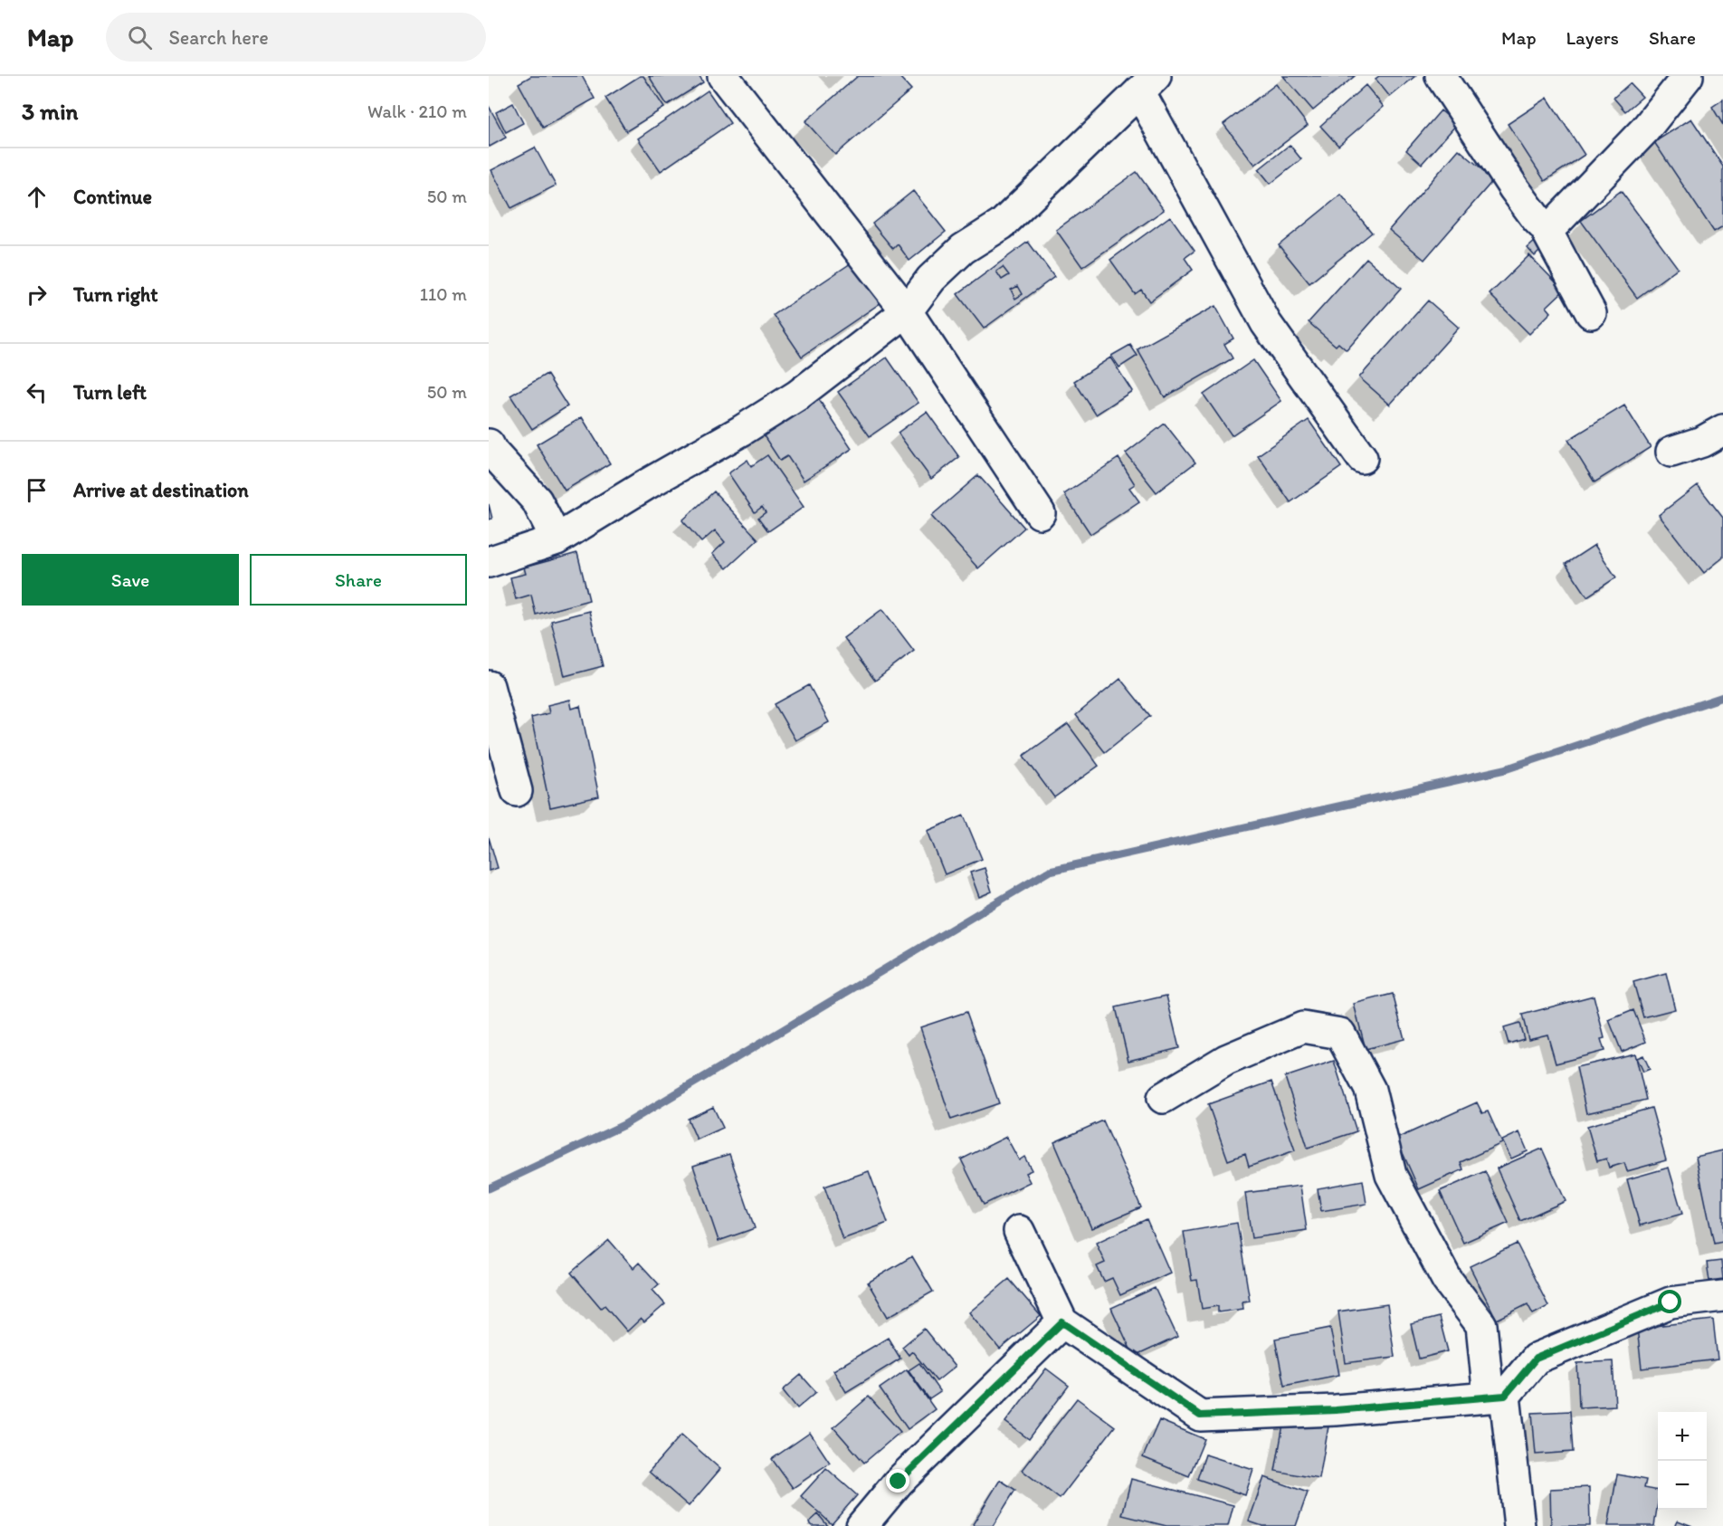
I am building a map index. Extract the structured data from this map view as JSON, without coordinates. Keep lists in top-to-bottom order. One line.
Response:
{"page":{"header":"Map","search":"Search here","nav":["Map","Layers","Share"],"heading":["3 min","Walk · 210 m"],"list":[["Continue","50 m"],["Turn right","110 m"],["Turn left","50 m"],"Arrive at destination"],"buttons":["Save","Share"],"map_buttons":["+","−"]}}
